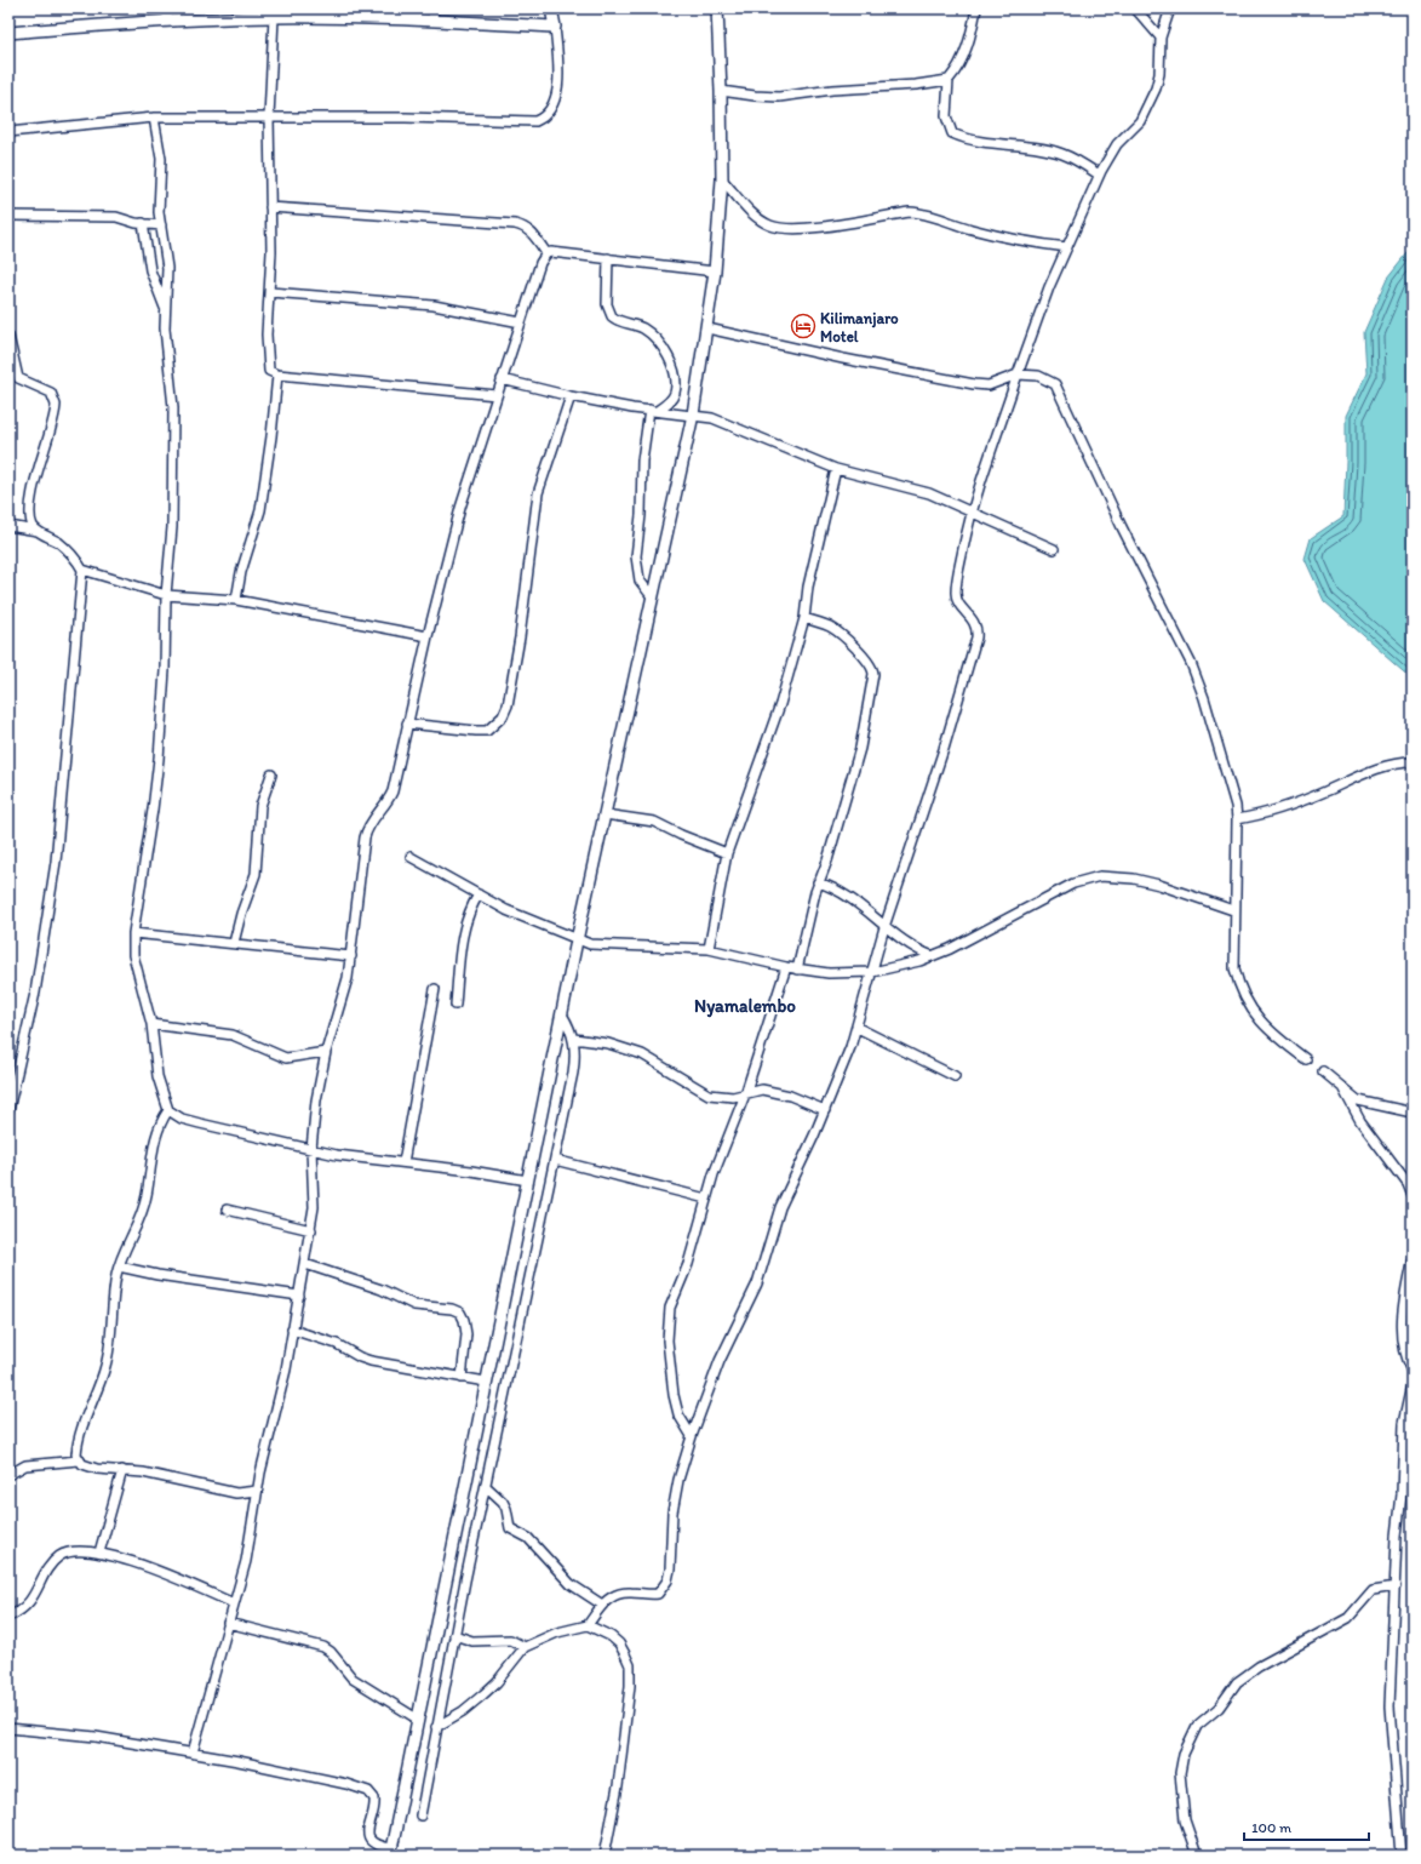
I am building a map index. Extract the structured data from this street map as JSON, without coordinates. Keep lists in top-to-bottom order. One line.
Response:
{"districts":["Nyamalembo"],"places":{"hotel":["Kilimanjaro Motel"]},"scale_bar":"100 m"}
